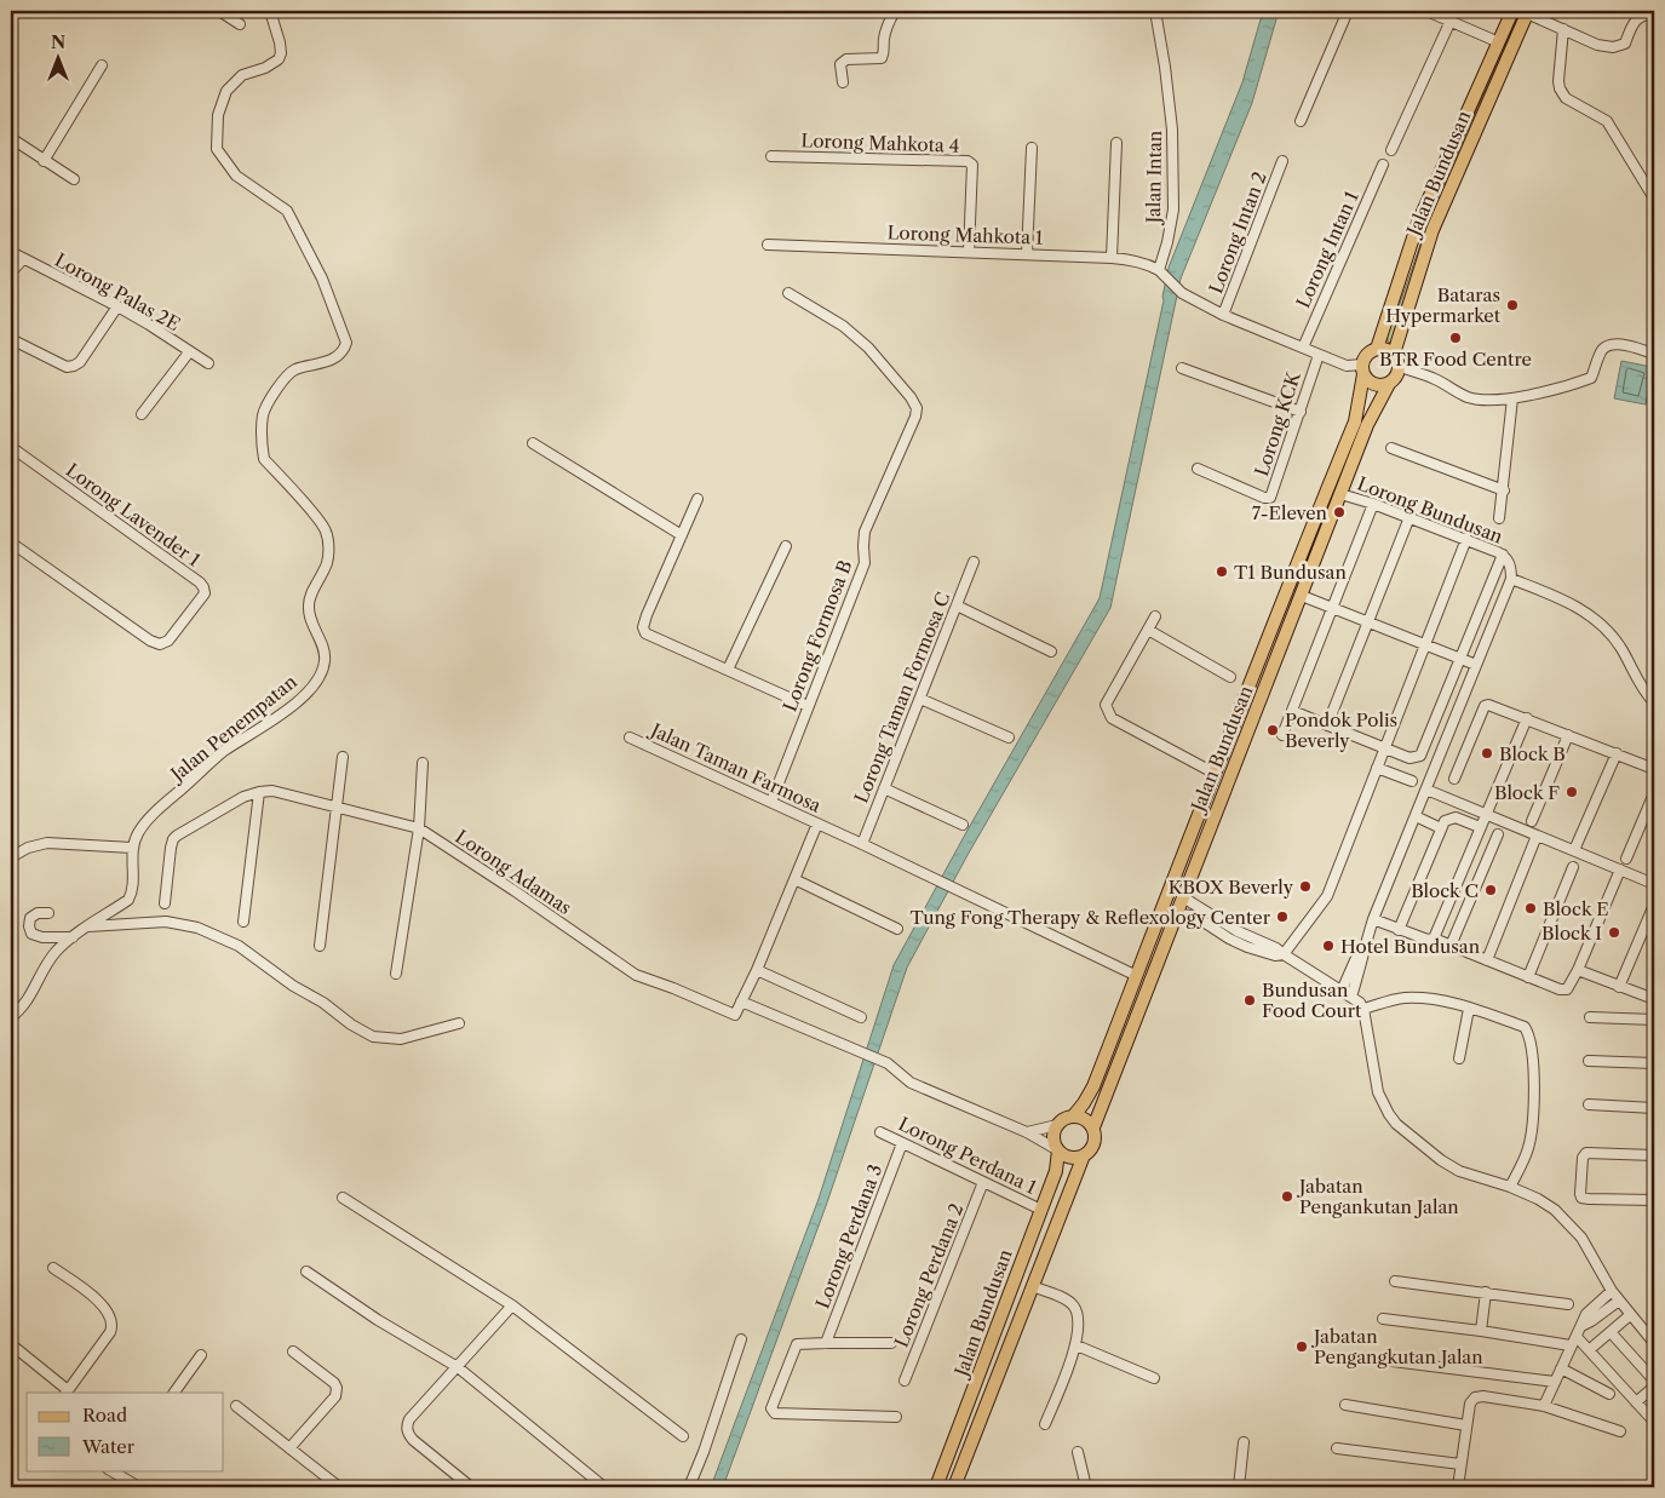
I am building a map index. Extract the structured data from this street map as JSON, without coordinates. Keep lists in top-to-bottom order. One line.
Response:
{"streets":{"main road":["Jalan Bundusan"],"street":["Lorong Mahkota 4","Jalan Intan","Lorong Intan 2","Lorong Mahkota 1","Lorong Intan 1","Lorong Palas 2E","Lorong KCK","Lorong Bundusan","Lorong Lavender 1","Lorong Formosa B","Lorong Taman Formosa C","Jalan Penempatan","Jalan Taman Farmosa","Lorong Adamas","Lorong Perdana 1","Lorong Perdana 3","Lorong Perdana 2"]},"crossings":[["Lorong Mahkota 4","Lorong Mahkota 1"],["Jalan Bundusan","Lorong Bundusan"],["Jalan Bundusan","Jalan Taman Farmosa"],["Jalan Bundusan","Lorong Perdana 1"],["Jalan Intan","Lorong Mahkota 1"],["Lorong Formosa B","Jalan Taman Farmosa"],["Lorong Taman Formosa C","Jalan Taman Farmosa"],["Lorong Perdana 1","Lorong Perdana 3"],["Lorong Perdana 1","Lorong Perdana 2"]],"places":["Bataras Hypermarket","BTR Food Centre","7-Eleven","T1 Bundusan","Pondok Polis Beverly","Block B","Block F","KBOX Beverly","Block C","Block E","Tung Fong Therapy & Reflexology Center","Block I","Hotel Bundusan","Bundusan Food Court","Jabatan Pengankutan Jalan","Jabatan Pengangkutan Jalan"],"legend":["Road","Water"],"north":"top"}
